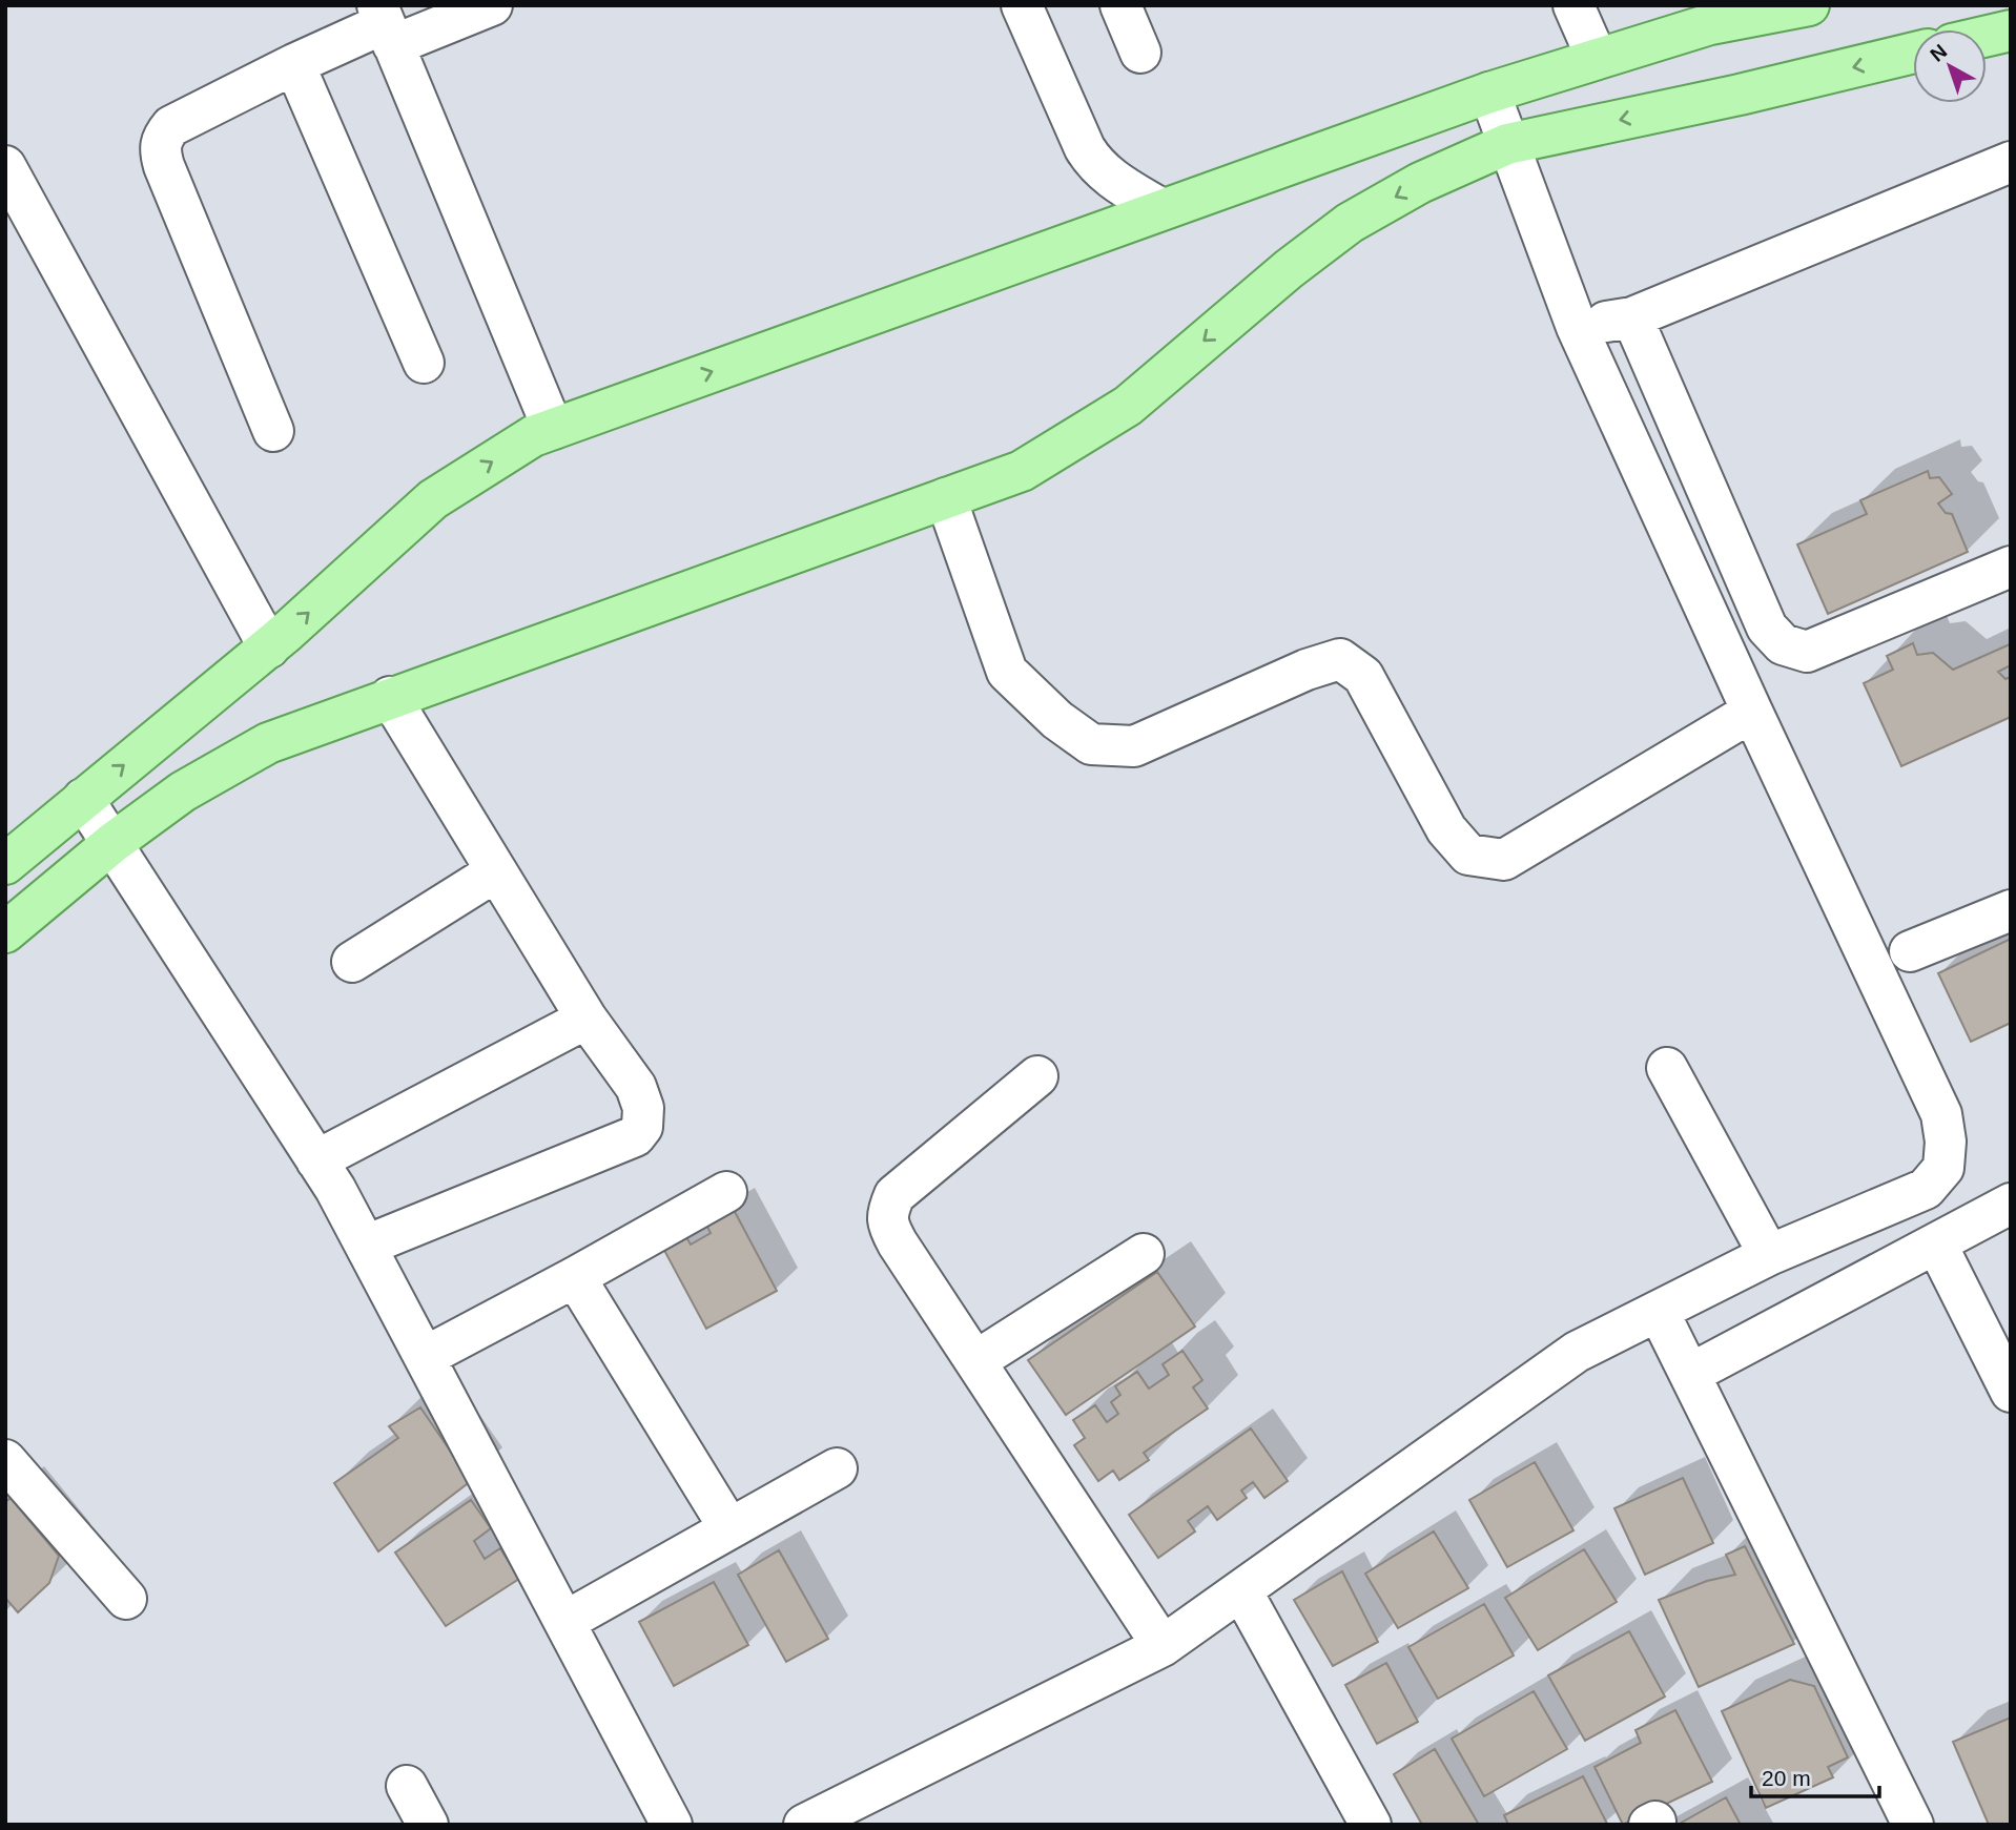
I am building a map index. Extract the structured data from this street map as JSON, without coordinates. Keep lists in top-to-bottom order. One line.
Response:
{"scale_bar":"20 m","north":"top left"}
